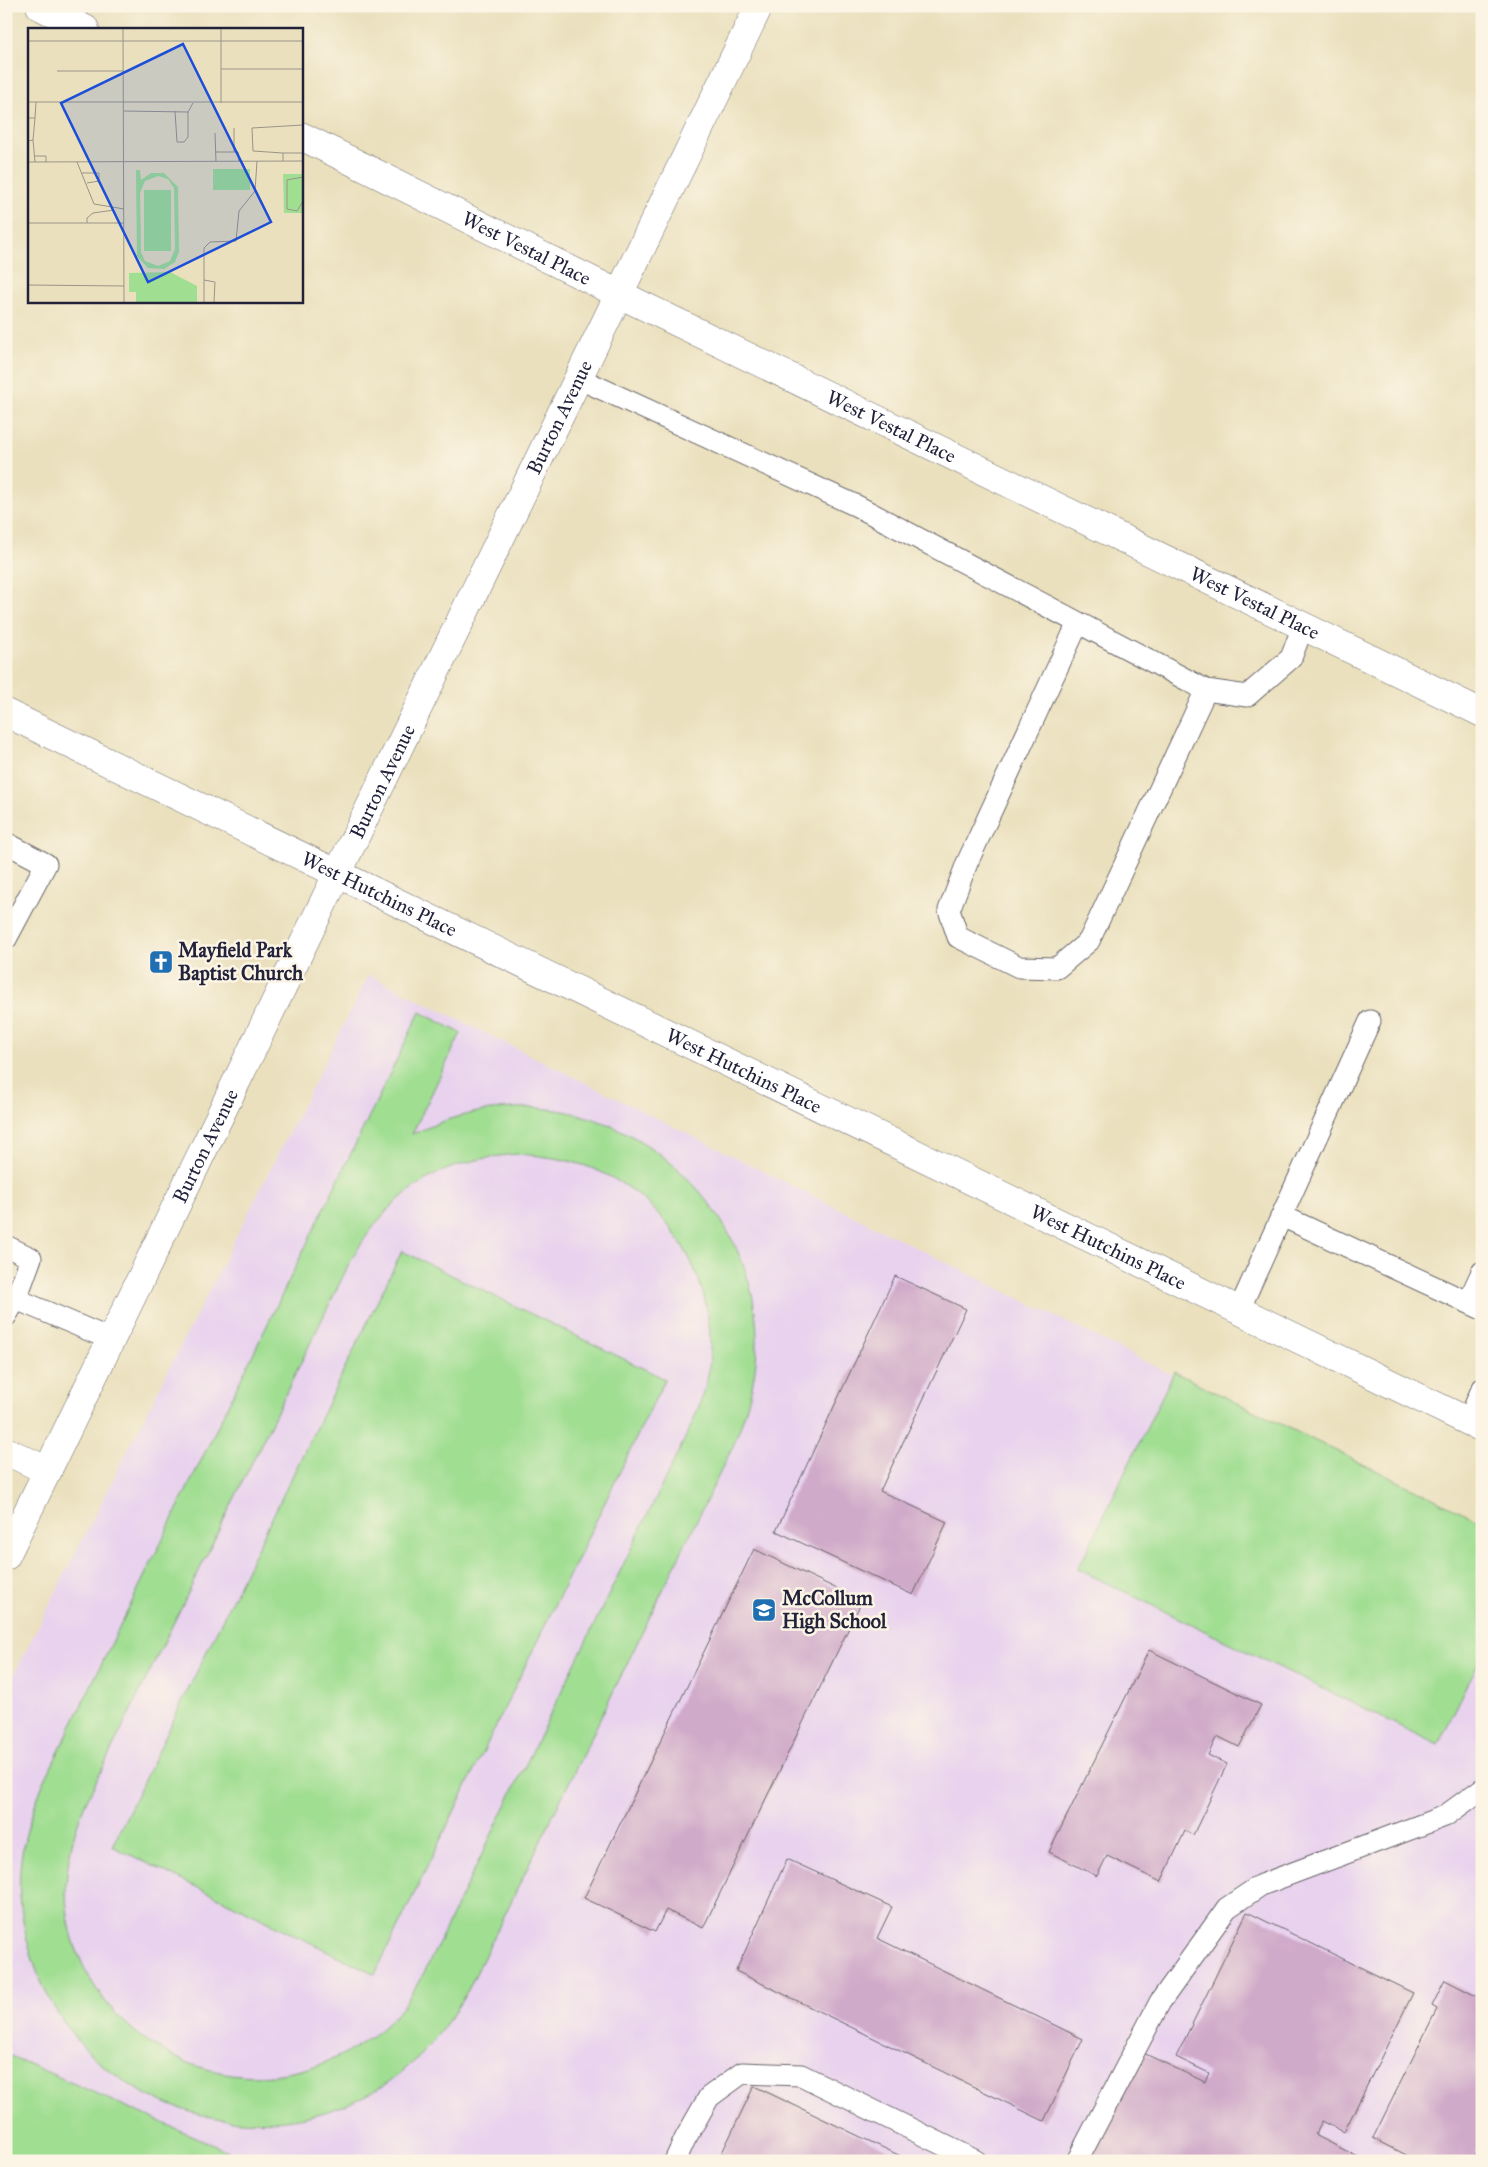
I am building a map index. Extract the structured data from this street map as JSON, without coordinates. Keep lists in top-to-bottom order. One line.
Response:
{"streets":{"street":["West Vestal Place","Burton Avenue","West Hutchins Place"]},"crossings":[["West Vestal Place","Burton Avenue"],["Burton Avenue","West Hutchins Place"]],"places":{"church":["Mayfield Park Baptist Church"],"school or university":["McCollum High School"]}}
